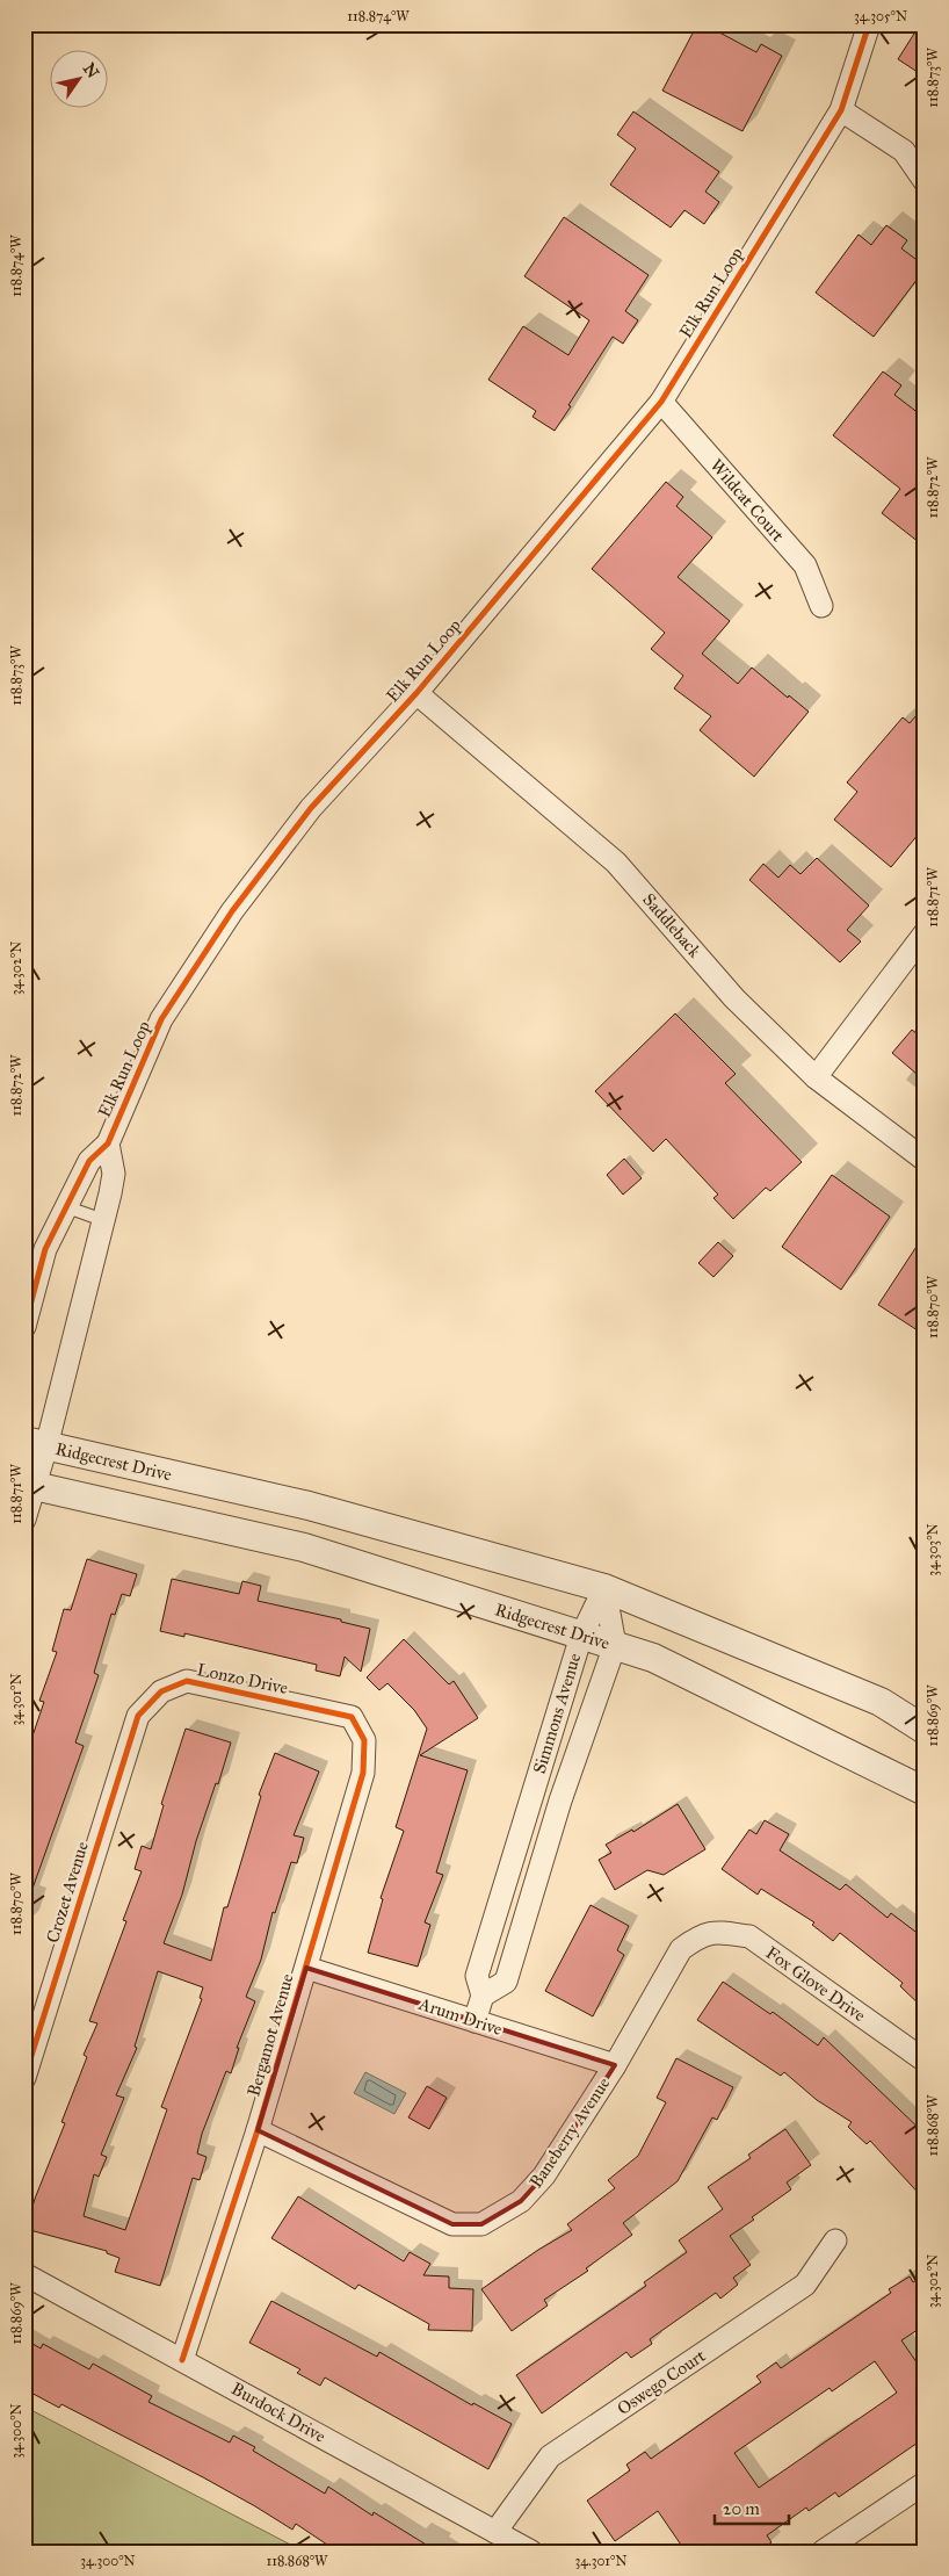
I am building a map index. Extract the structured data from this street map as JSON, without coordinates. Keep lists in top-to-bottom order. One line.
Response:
{"streets":{"street":["Elk Run Loop","Wildcat Court","Saddleback","Ridgecrest Drive","Lonzo Drive","Simmons Avenue","Crozet Avenue","Fox Glove Drive","Arum Drive","Bergamot Avenue","Baneberry Avenue","Oswego Court","Burdock Drive"]},"crossings":[["Elk Run Loop","Wildcat Court"],["Elk Run Loop","Saddleback"],["Elk Run Loop","Ridgecrest Drive"],["Ridgecrest Drive","Simmons Avenue"],["Lonzo Drive","Crozet Avenue"],["Lonzo Drive","Bergamot Avenue"],["Simmons Avenue","Arum Drive"],["Fox Glove Drive","Baneberry Avenue"],["Arum Drive","Bergamot Avenue"],["Arum Drive","Baneberry Avenue"],["Bergamot Avenue","Baneberry Avenue"],["Bergamot Avenue","Burdock Drive"],["Oswego Court","Burdock Drive"]],"scale_bar":"20 m","north":"top right","coordinates":["118.874°W","34.305°N","118.873°W","118.872°W","118.871°W","34.302°N","118.870°W","34.303°N","34.301°N","118.869°W","118.868°W","34.300°N"]}
